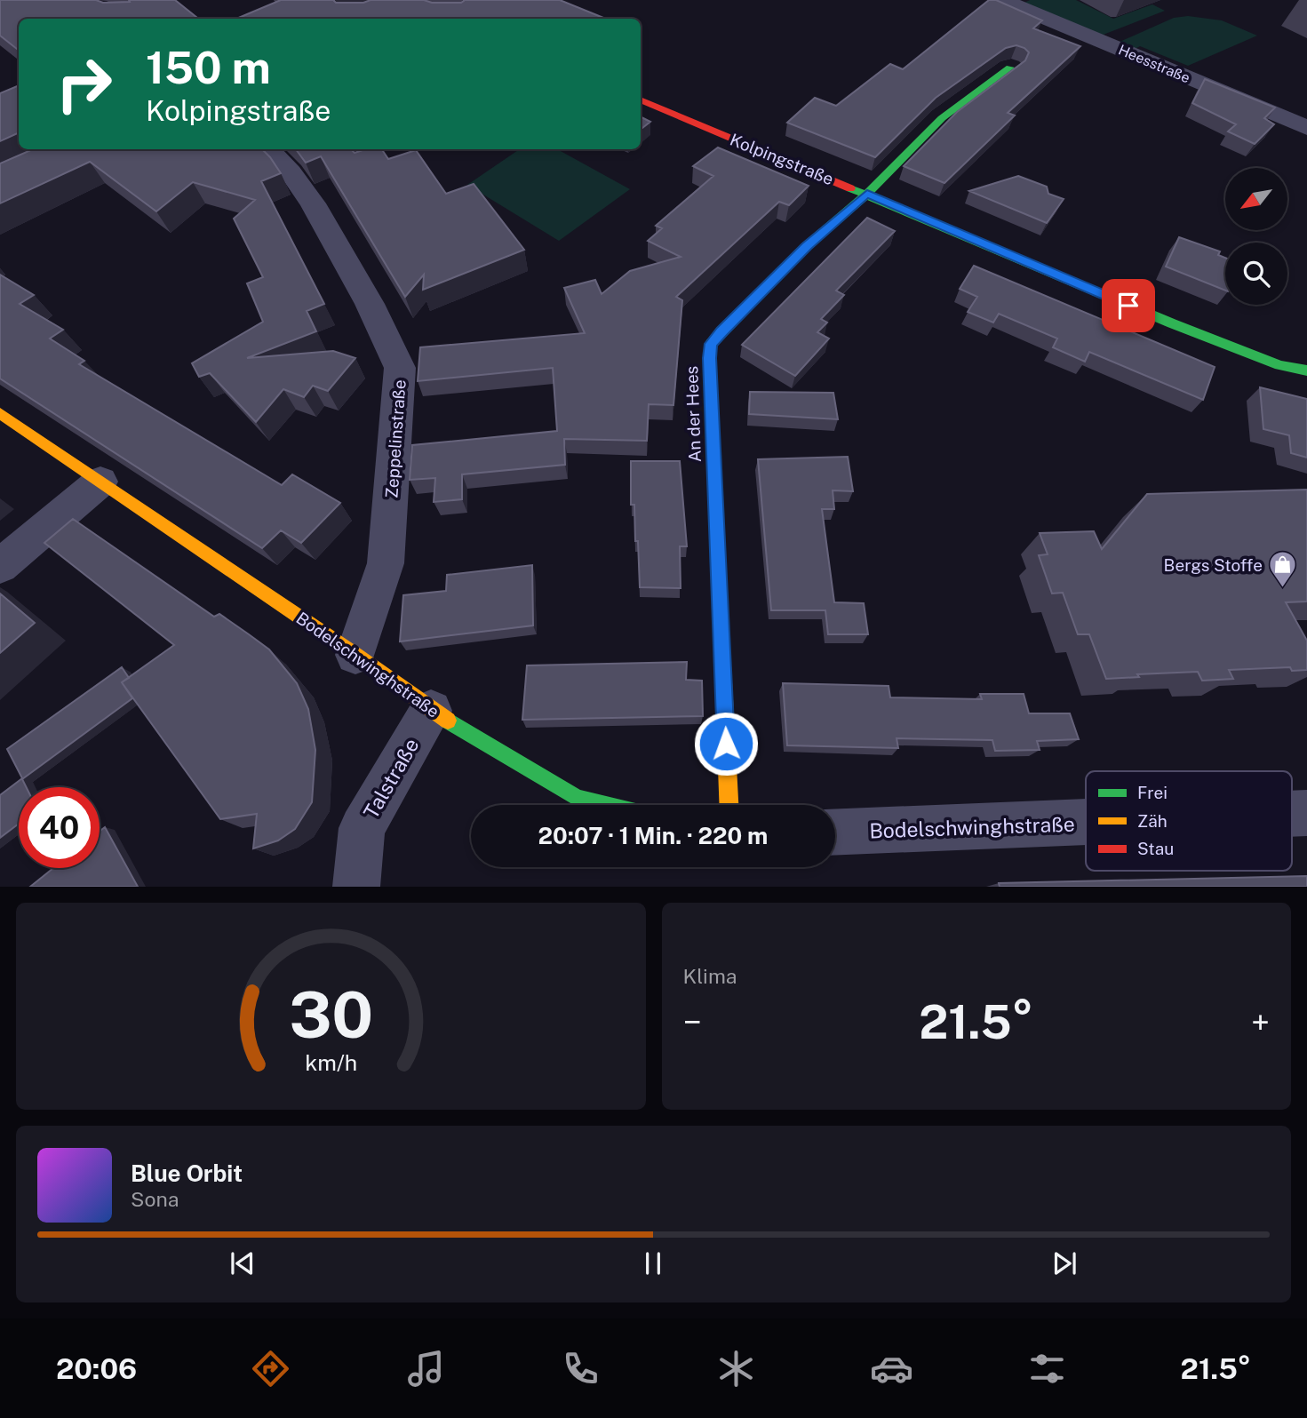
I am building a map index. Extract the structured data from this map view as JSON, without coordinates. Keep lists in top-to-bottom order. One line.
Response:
{"streets":{"street":["Heesstraße","Kolpingstraße","An der Hees","Zeppelinstraße","Bodelschwinghstraße","Talstraße"]},"crossings":[["Kolpingstraße","An der Hees"],["Zeppelinstraße","Bodelschwinghstraße"],["Bodelschwinghstraße","Talstraße"]],"places":{"shop":["Bergs Stoffe"]},"legend":["Frei","Zäh","Stau"],"north":"bottom left","page":{"turn":["150 m","Kolpingstraße"],"limit":"40","trip":"20:07 · 1 Min. · 220 m","tile":"Klima","heat":["−","21.5°","+"],"song":["Blue Orbit","Sona"],"tabs":["20:06","21.5°"],"gauge":["30","km/h"]}}
